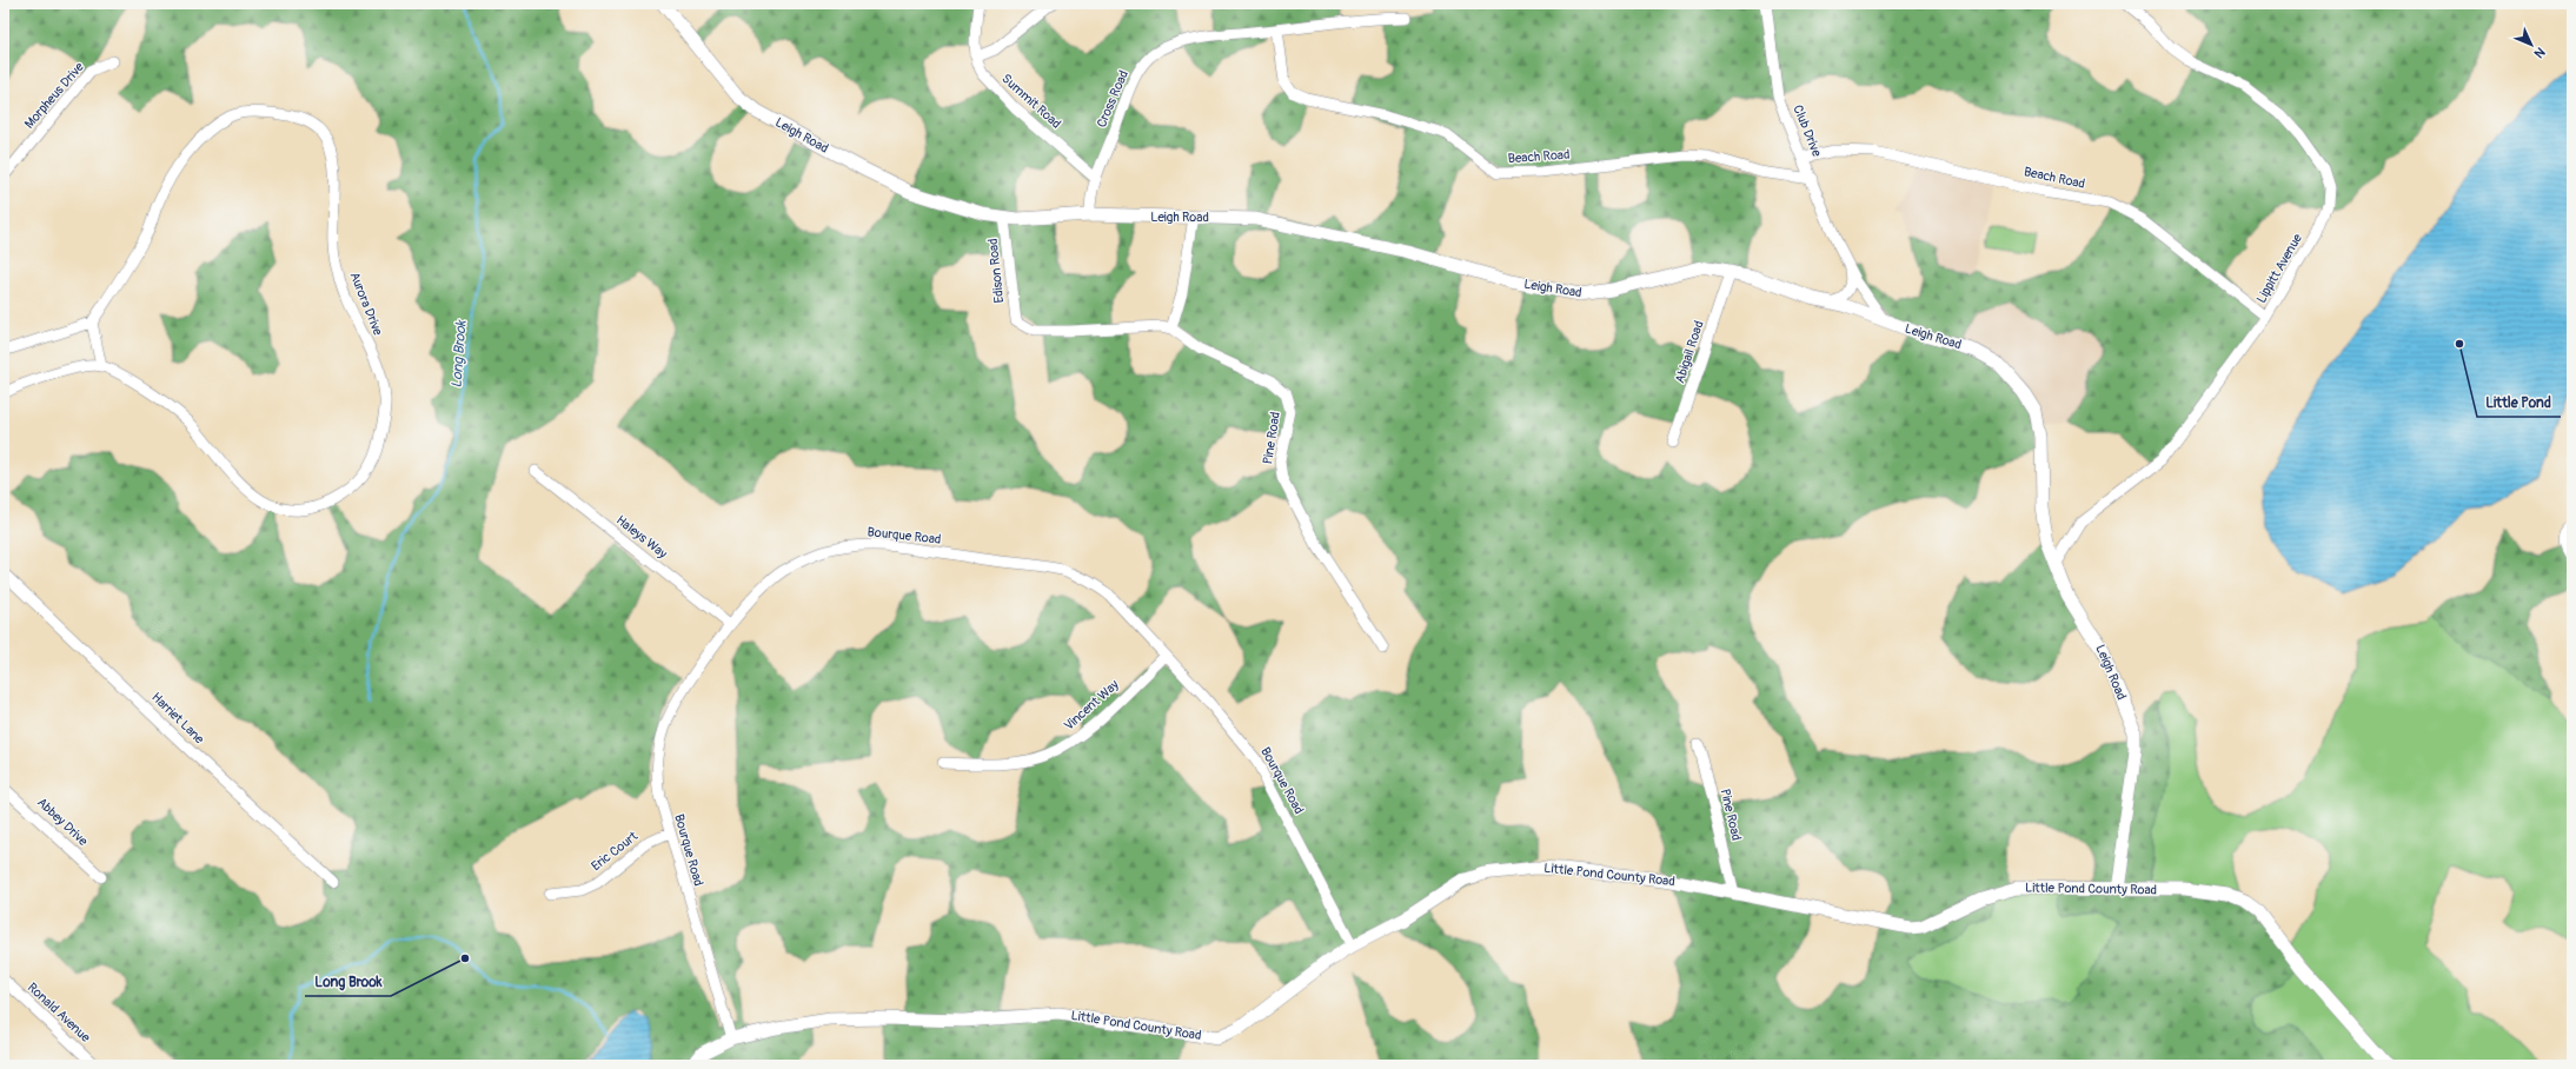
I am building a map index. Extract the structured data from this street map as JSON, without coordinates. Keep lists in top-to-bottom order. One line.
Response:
{"streets":{"street":["Morpheus Drive","Cross Road","Summit Road","Club Drive","Leigh Road","Beach Road","Lippitt Avenue","Edison Road","Aurora Drive","Abigail Road","Pine Road","Bourque Road","Haleys Way","Vincent Way","Harriet Lane","Abbey Drive","Eric Court","Little Pond County Road","Ronald Avenue"]},"crossings":[["Cross Road","Summit Road"],["Cross Road","Leigh Road"],["Cross Road","Beach Road"],["Club Drive","Leigh Road"],["Club Drive","Beach Road"],["Leigh Road","Lippitt Avenue"],["Leigh Road","Edison Road"],["Leigh Road","Abigail Road"],["Leigh Road","Little Pond County Road"],["Beach Road","Lippitt Avenue"],["Edison Road","Pine Road"],["Pine Road","Little Pond County Road"],["Bourque Road","Haleys Way"],["Bourque Road","Vincent Way"],["Bourque Road","Eric Court"],["Bourque Road","Little Pond County Road"]],"water":["Long Brook"],"places":["Little Pond","Long Brook"],"north":"bottom right"}
